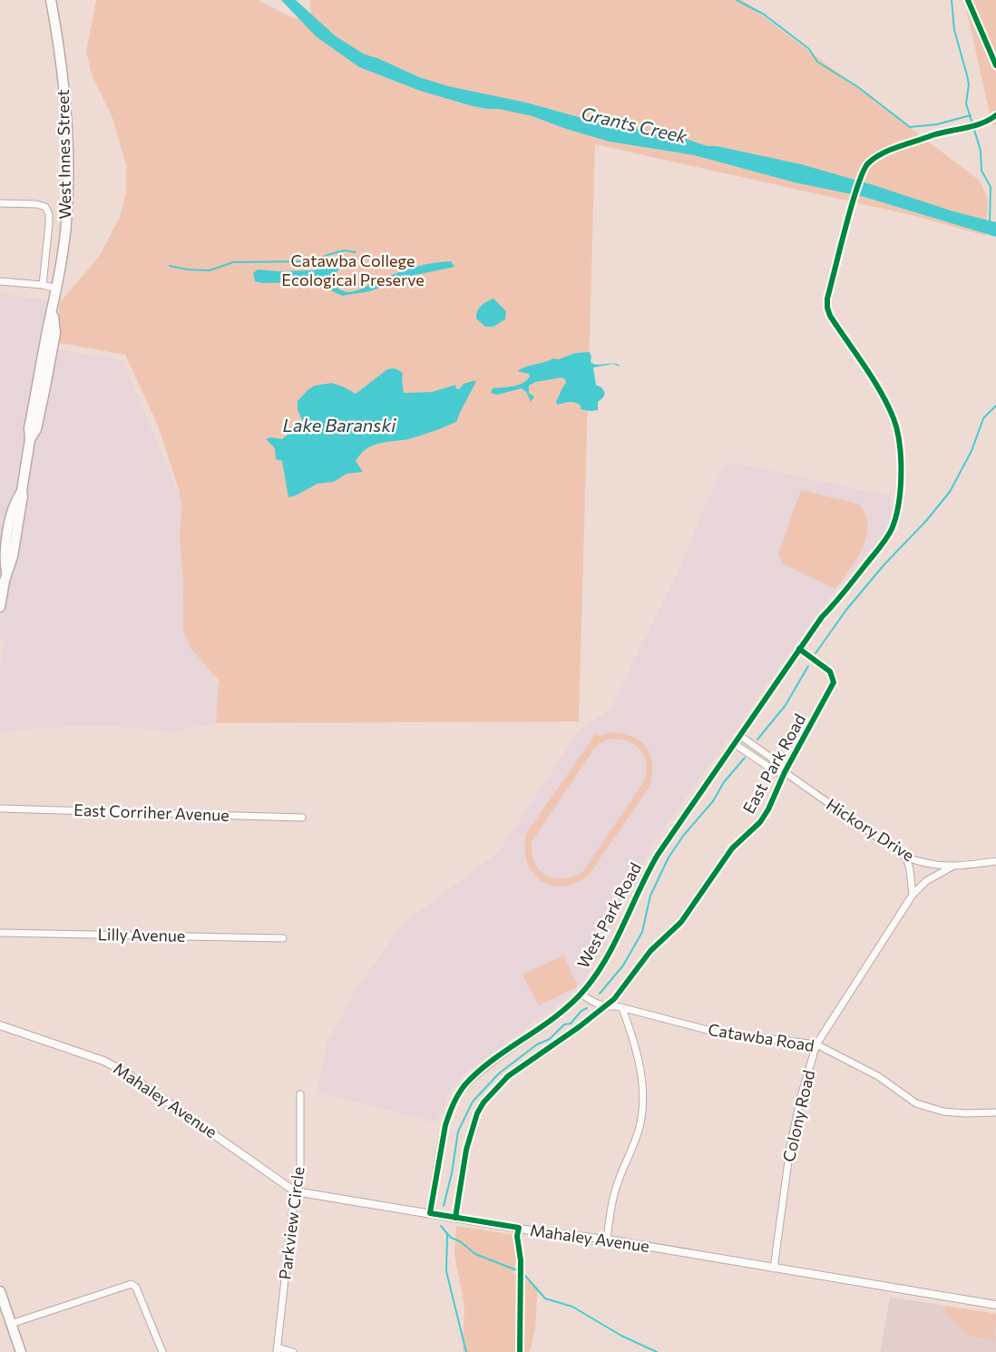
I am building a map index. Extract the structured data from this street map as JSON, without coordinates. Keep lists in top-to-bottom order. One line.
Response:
{"streets":{"main road":["West Innes Street"],"street":["East Park Road","East Corriher Avenue","Hickory Drive","West Park Road","Lilly Avenue","Catawba Road","Mahaley Avenue","Colony Road","Parkview Circle"]},"crossings":[["East Park Road","Hickory Drive"],["East Park Road","West Park Road"],["East Park Road","Catawba Road"],["East Park Road","Mahaley Avenue"],["Hickory Drive","West Park Road"],["Hickory Drive","Colony Road"],["West Park Road","Catawba Road"],["West Park Road","Mahaley Avenue"],["Catawba Road","Colony Road"],["Mahaley Avenue","Colony Road"],["Mahaley Avenue","Parkview Circle"]],"water":["Grants Creek","Lake Baranski"],"parks":["Catawba College Ecological Preserve"]}
